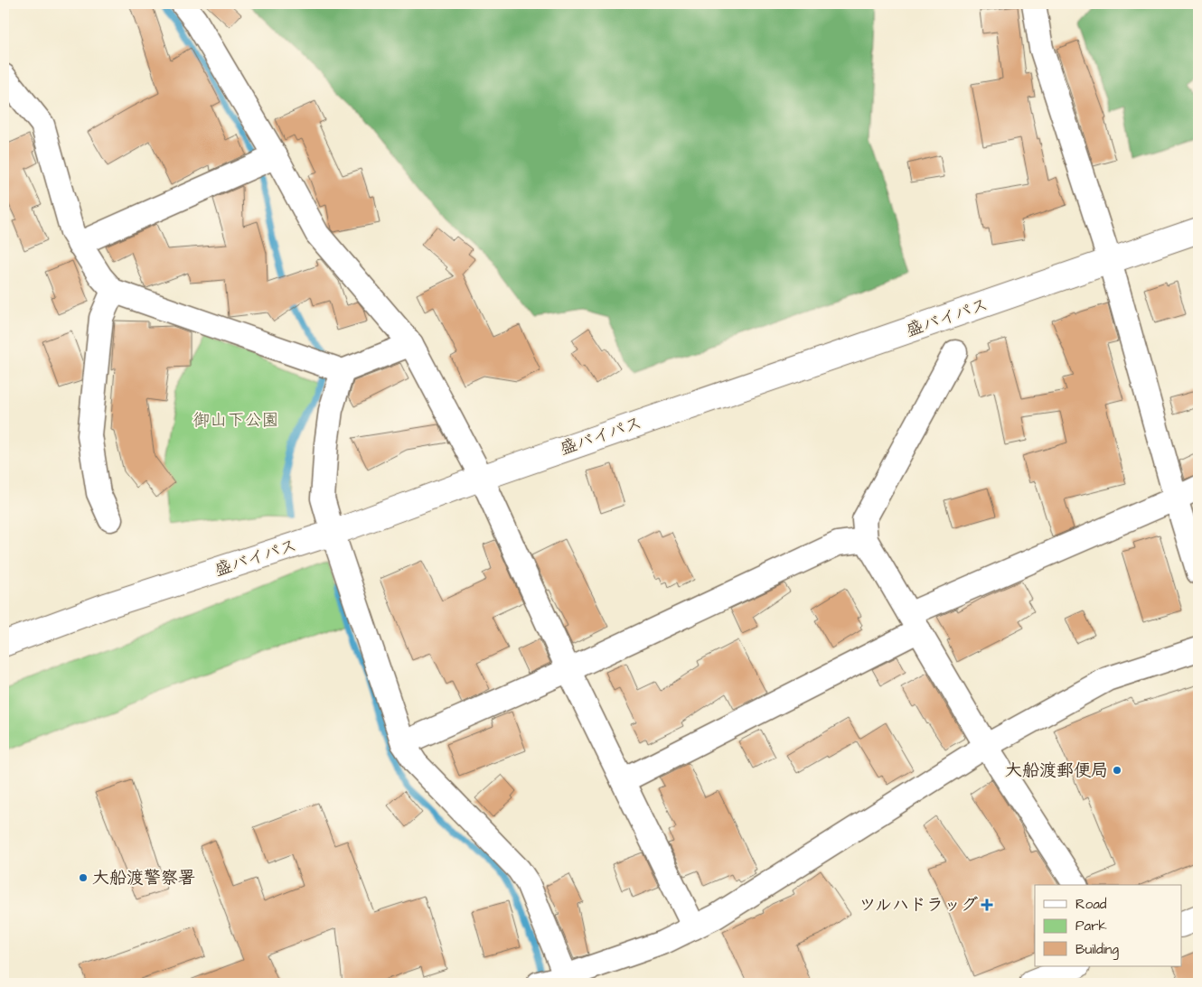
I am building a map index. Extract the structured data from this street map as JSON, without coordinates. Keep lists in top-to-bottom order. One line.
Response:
{"streets":{"main road":["盛バイパス"]},"parks":["御山下公園"],"places":{"other":["大船渡郵便局","大船渡警察署"],"health":["ツルハドラッグ"]},"legend":["Road","Park","Building"]}
